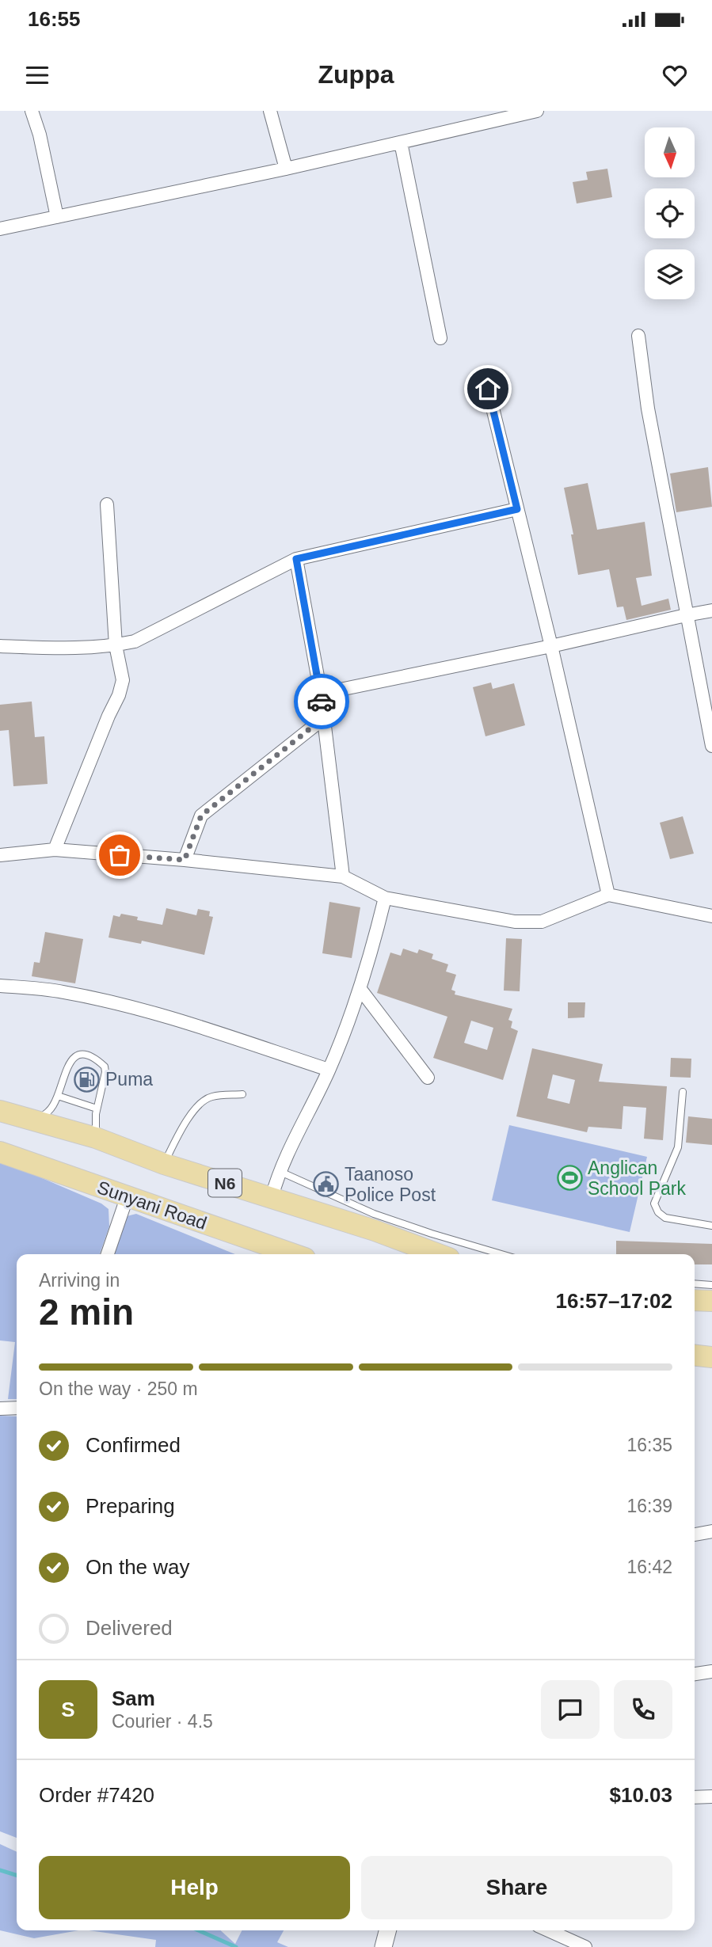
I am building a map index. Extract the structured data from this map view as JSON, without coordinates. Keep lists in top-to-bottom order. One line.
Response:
{"streets":{"main road":["N6","Sunyani Road"]},"places":{"fuel station":["Puma"],"sports":["Anglican School Park"],"public building":["Taanoso Police Post"]},"north":"bottom","page":{"status":"16:55","header":"Zuppa","heading":["2 min","Arriving in","16:57–17:02"],"panel":["Sam","Courier · 4.5","Order #7420","$10.03"],"bar":"On the way · 250 m","list":[["Confirmed","16:35"],["Preparing","16:39"],["On the way","16:42"],"Delivered"],"round":"S","buttons":["Help","Share"]}}
